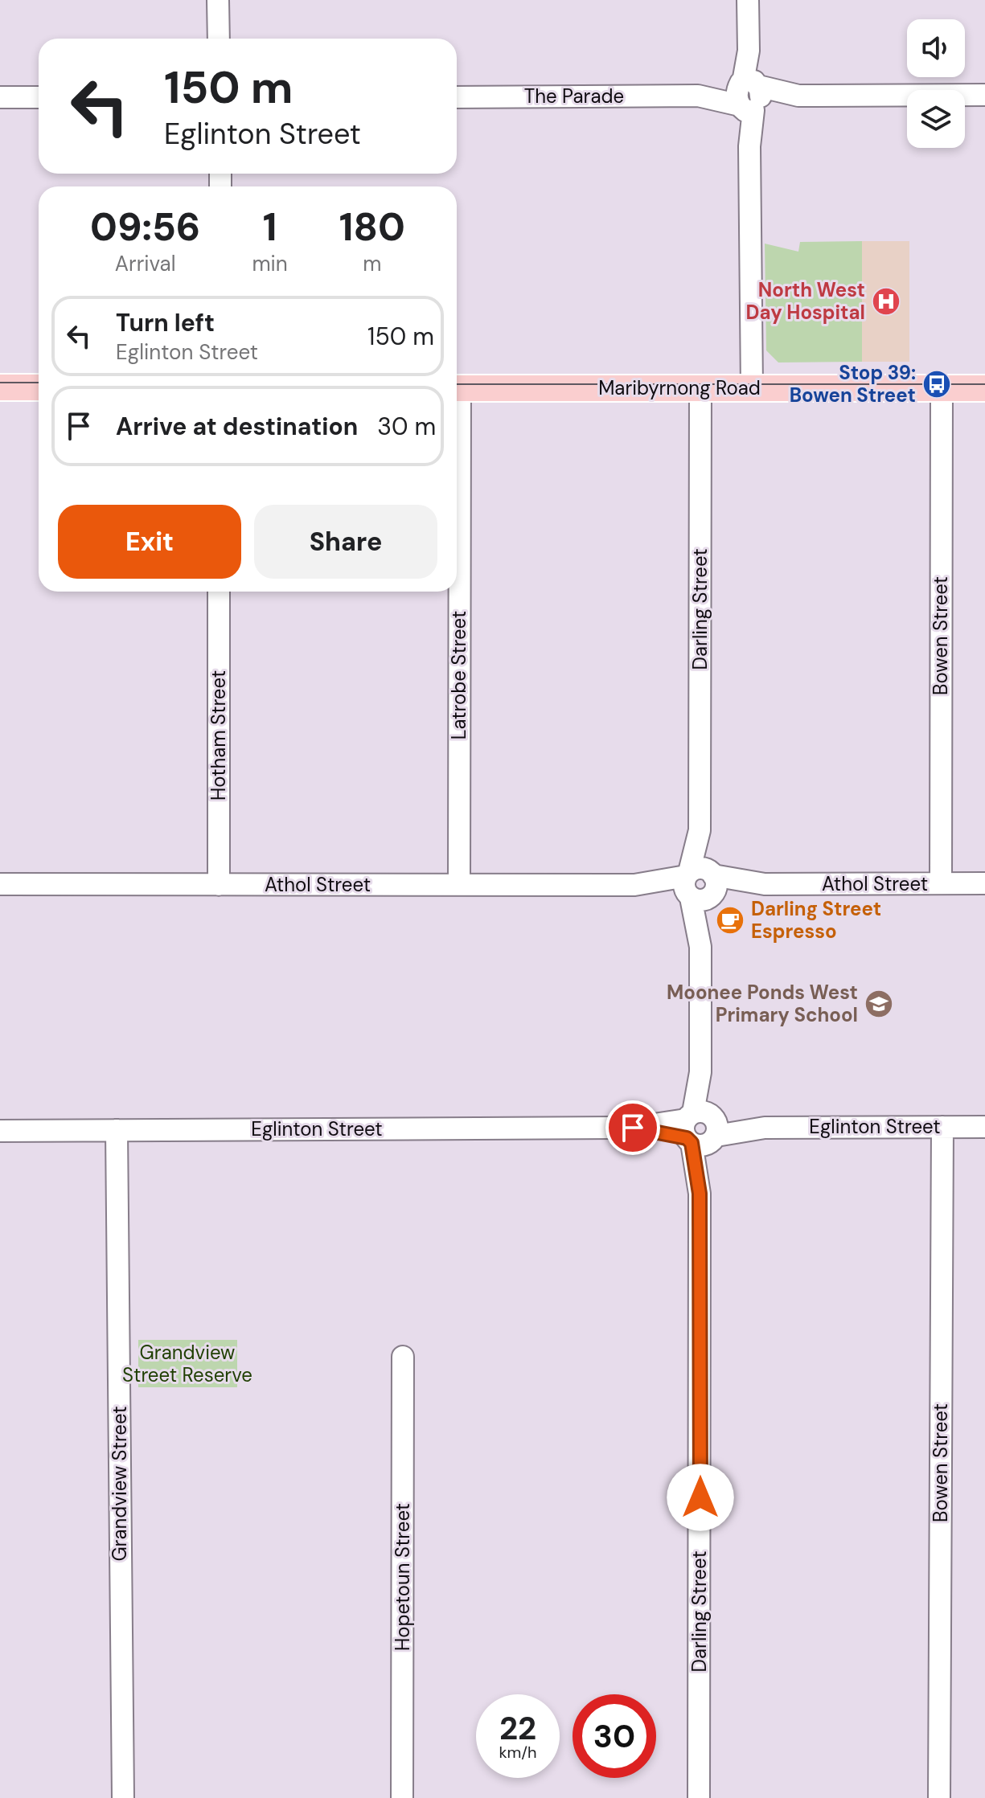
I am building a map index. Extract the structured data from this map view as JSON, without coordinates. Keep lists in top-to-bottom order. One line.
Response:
{"streets":{"main road":["Maribyrnong Road"],"street":["The Parade","Darling Street","Bowen Street","Latrobe Street","Hotham Street","Athol Street","Eglinton Street","Grandview Street","Hopetoun Street"]},"crossings":[["Maribyrnong Road","Darling Street"],["Maribyrnong Road","Bowen Street"],["Darling Street","Athol Street"],["Darling Street","Eglinton Street"],["Bowen Street","Athol Street"],["Bowen Street","Eglinton Street"],["Latrobe Street","Athol Street"],["Hotham Street","Athol Street"],["Eglinton Street","Grandview Street"]],"parks":["Grandview Street Reserve"],"places":{"hospital":["North West Day Hospital"],"bus stop":["Stop 39: Bowen Street"],"cafe":["Darling Street Espresso"],"school or university":["Moonee Ponds West Primary School"]},"page":{"turn":["150 m","Eglinton Street"],"eta":["09:56","Arrival","1","min","180","m"],"list":[{"name":"Turn left","note":"Eglinton Street","value":"150 m"},{"name":"Arrive at destination","value":"30 m"}],"buttons":["Exit","Share"],"speed":"22 km/h","limit":"30"}}
